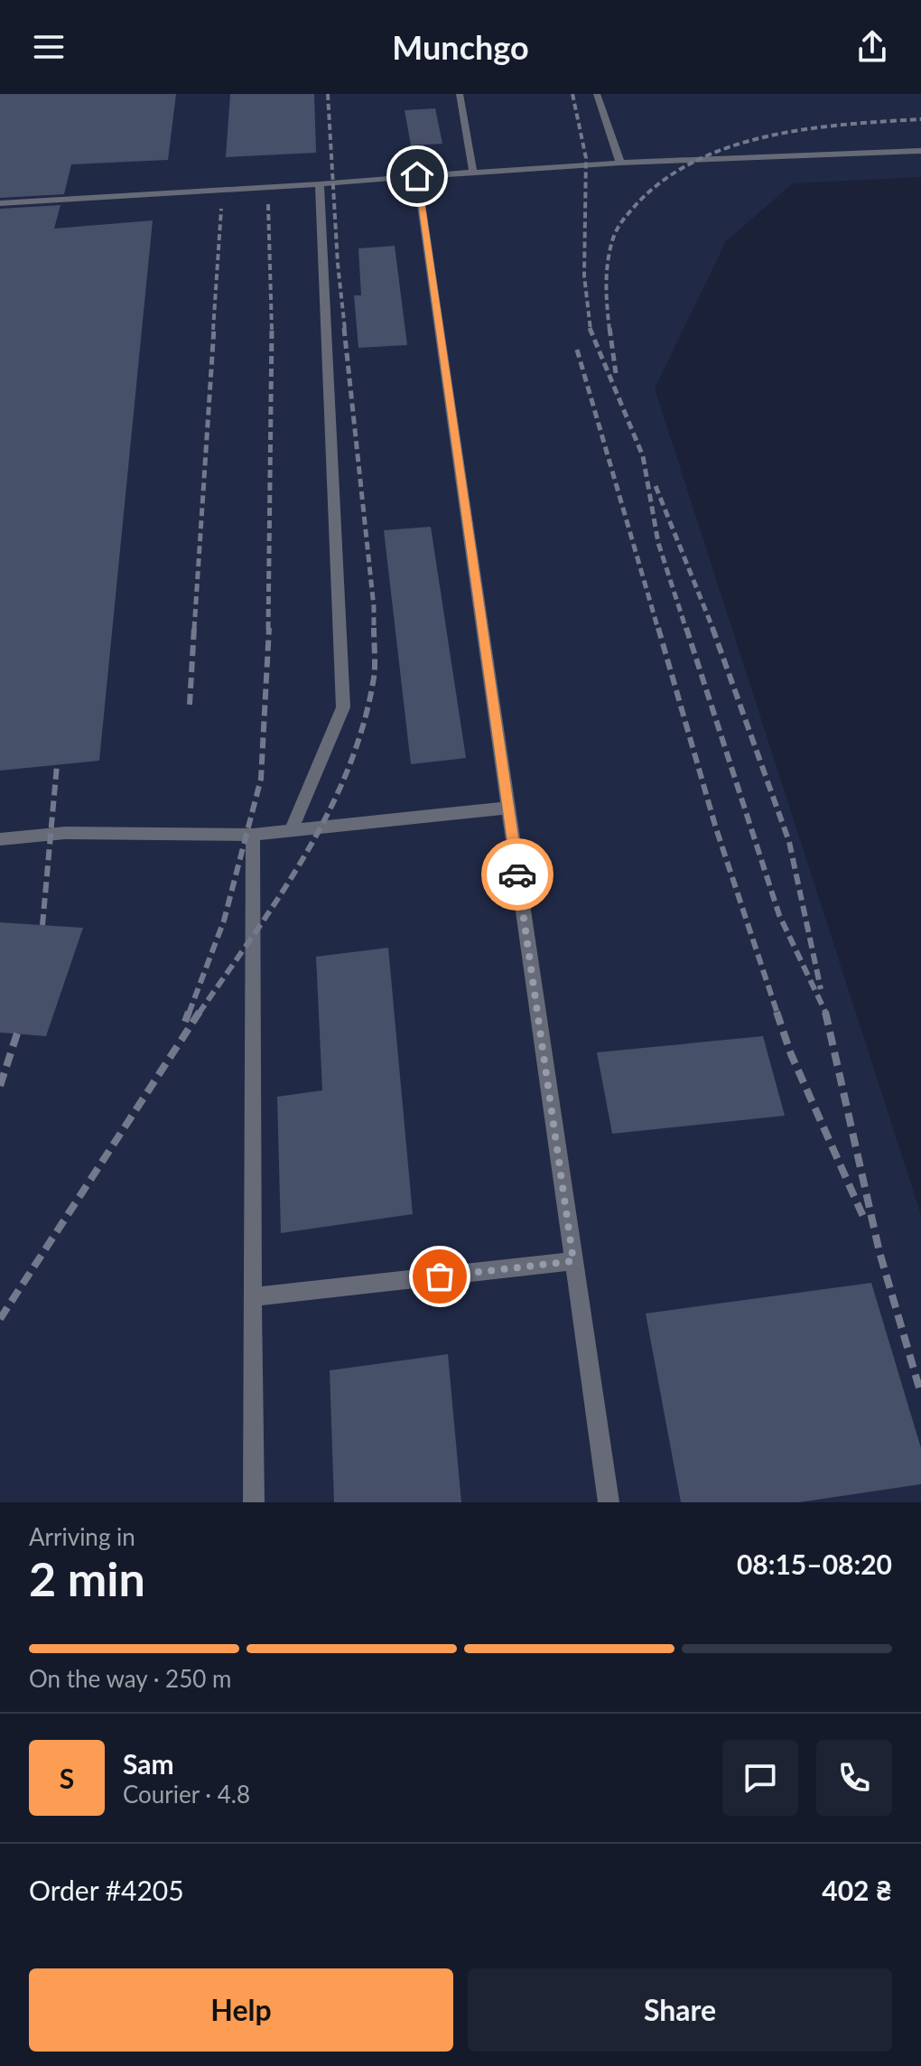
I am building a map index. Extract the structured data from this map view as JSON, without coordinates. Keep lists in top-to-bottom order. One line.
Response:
{"page":{"header":"Munchgo","heading":["2 min","Arriving in","08:15–08:20"],"panel":["Sam","Courier · 4.8","Order #4205","402 ₴"],"bar":"On the way · 250 m","round":"S","buttons":["Help","Share"]}}
